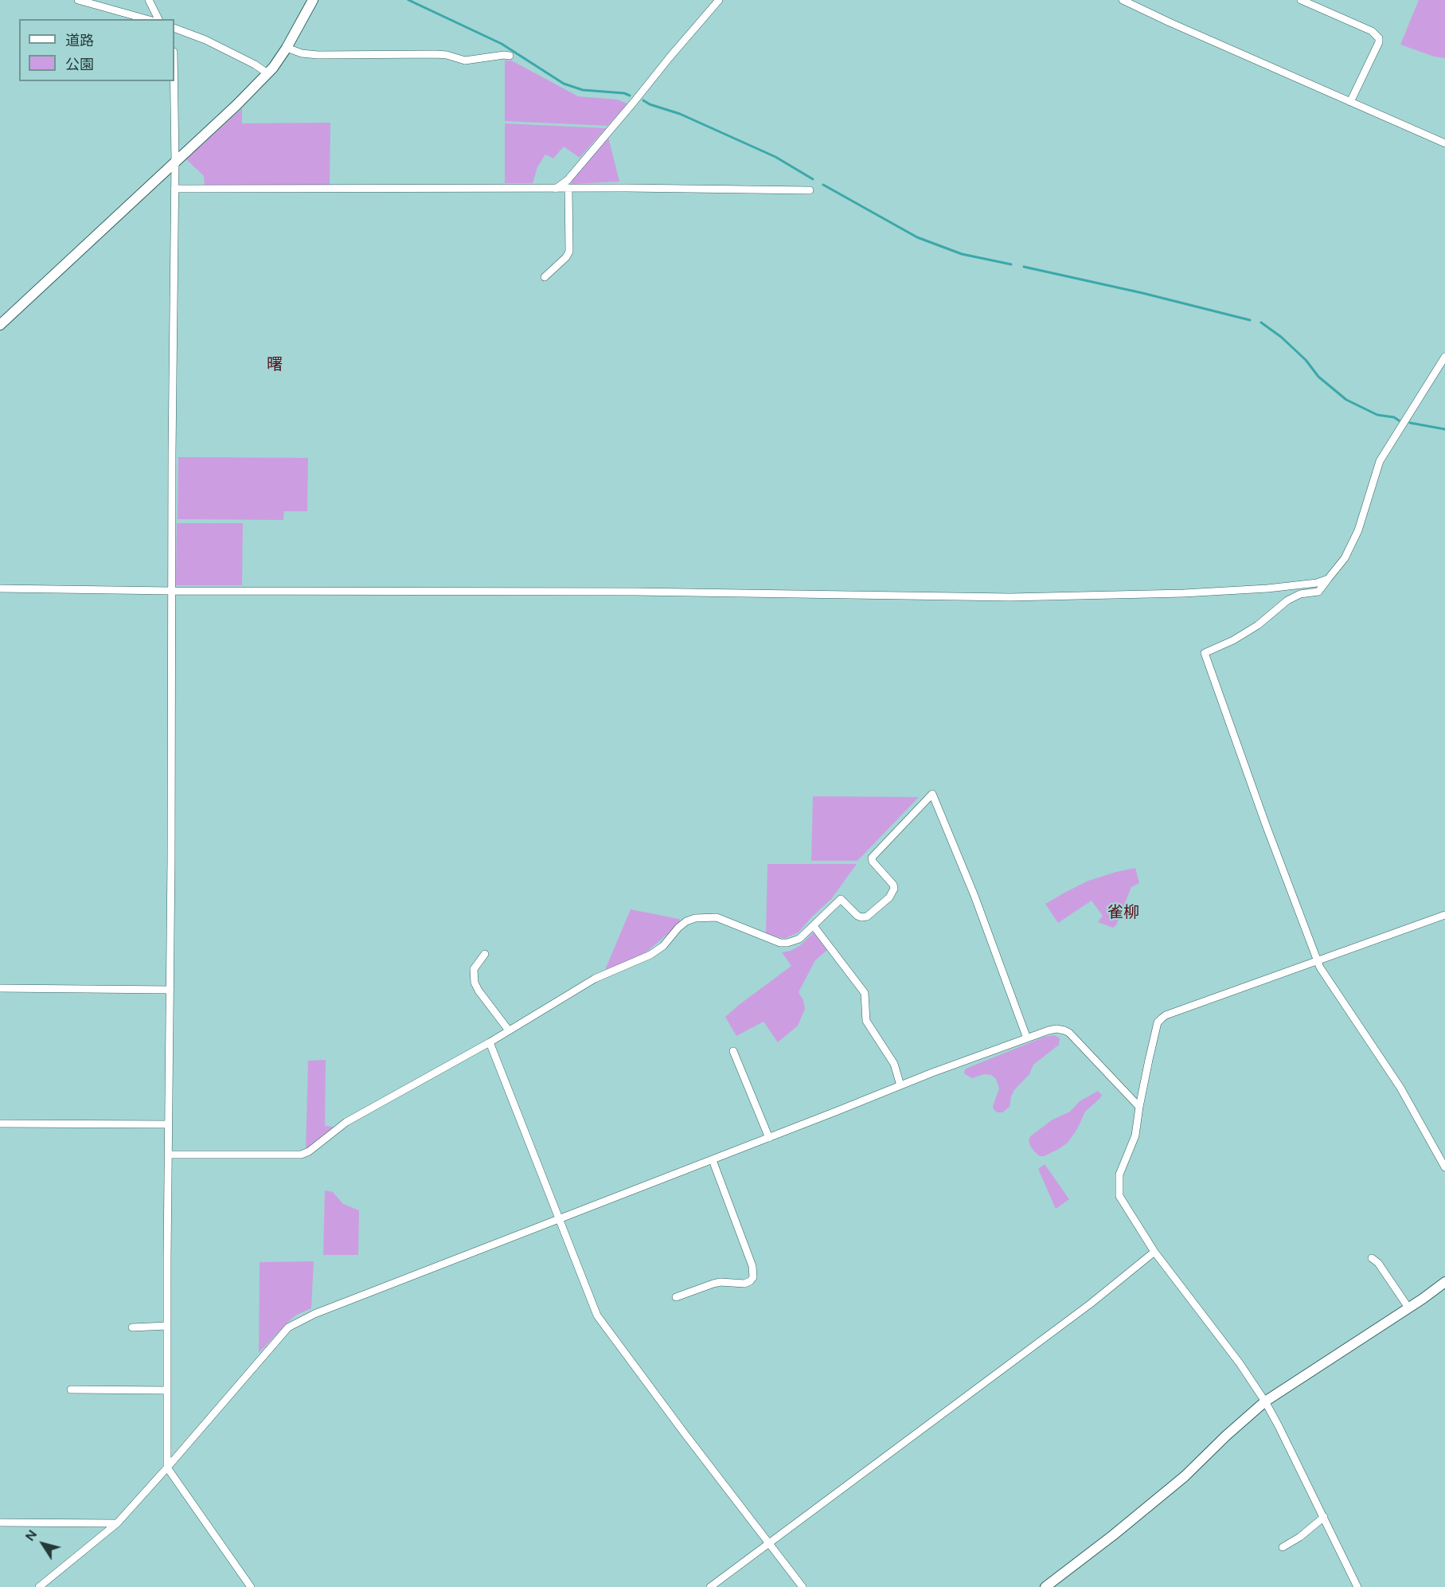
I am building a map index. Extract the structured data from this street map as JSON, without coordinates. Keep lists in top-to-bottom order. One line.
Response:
{"districts":["曙","雀柳"],"legend":["道路","公園"],"north":"top left"}
